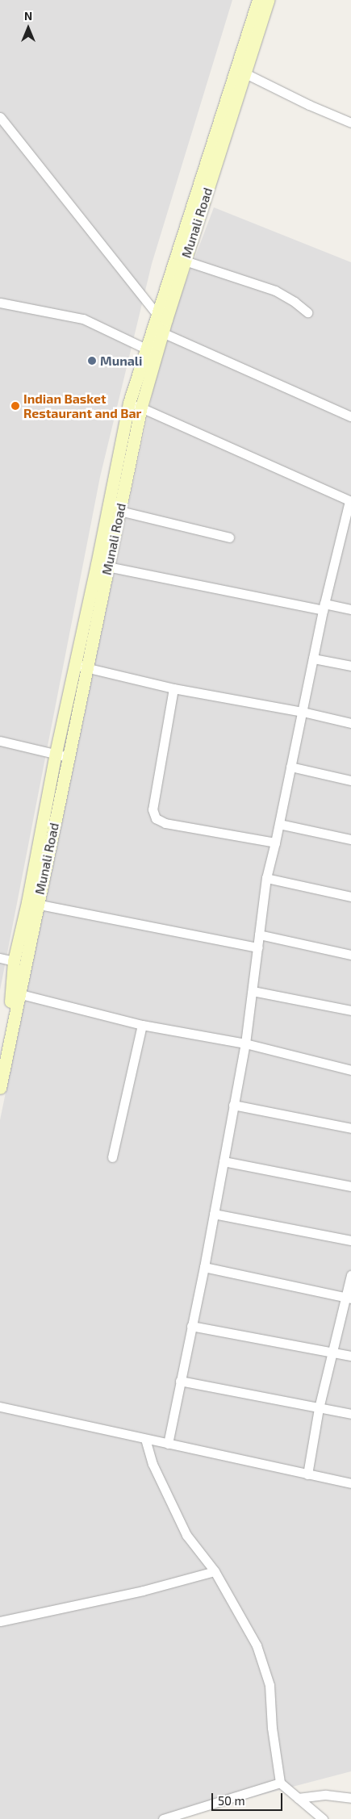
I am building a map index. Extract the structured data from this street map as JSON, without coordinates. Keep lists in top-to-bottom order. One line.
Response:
{"streets":{"main road":["Munali Road"]},"places":["Munali","Indian Basket Restaurant and Bar"],"scale_bar":"50 m","north":"top"}
